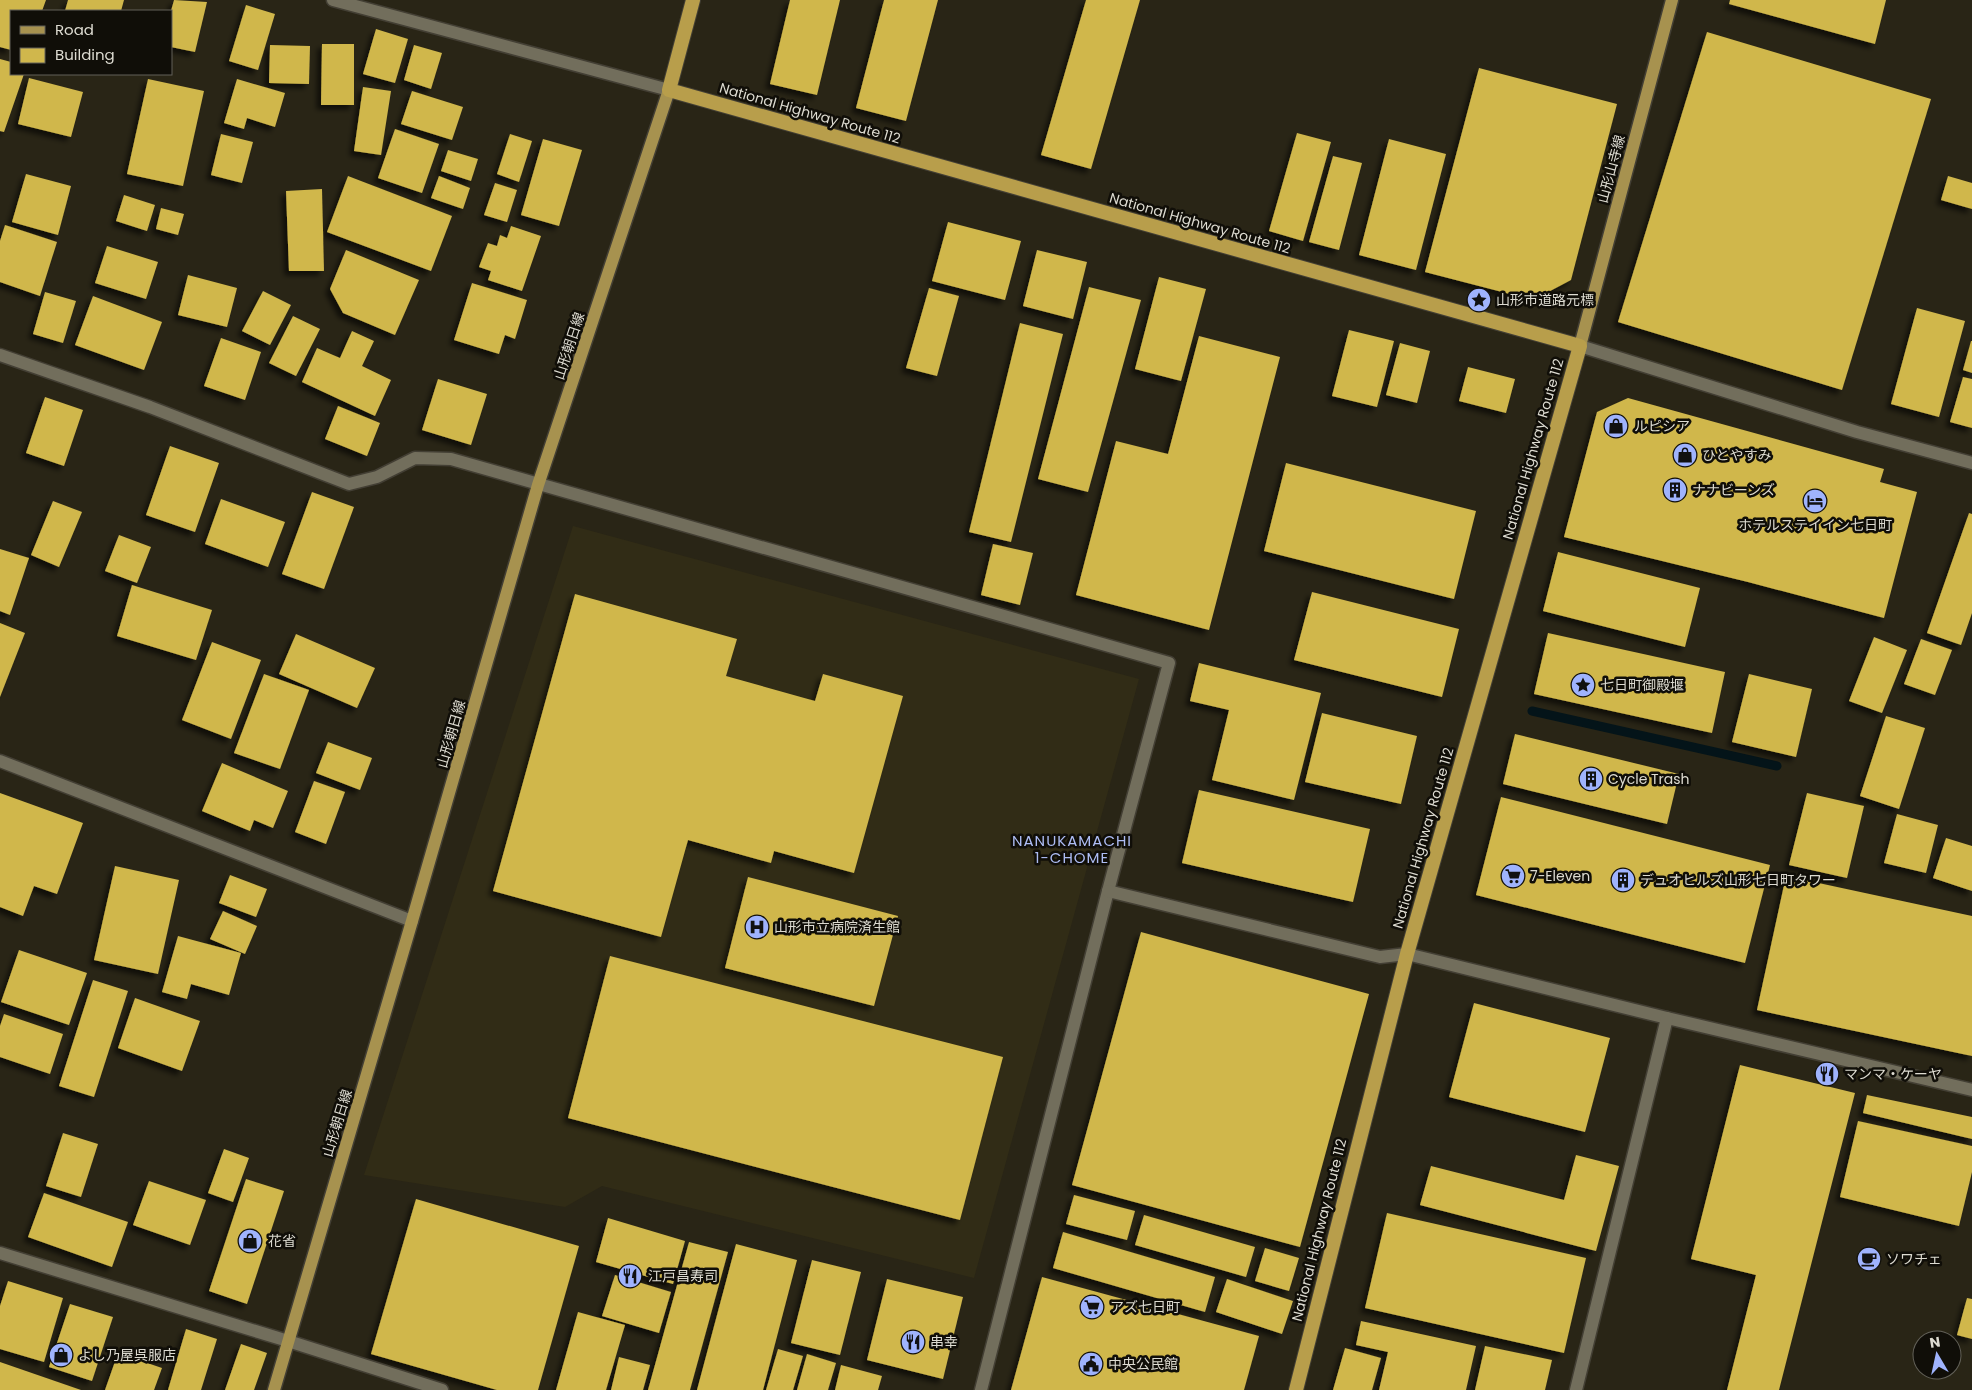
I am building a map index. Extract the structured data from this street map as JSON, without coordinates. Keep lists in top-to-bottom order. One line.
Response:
{"streets":{"highway":["National Highway Route 112"],"main road":["山形山寺線","山形朝日線"]},"crossings":[["National Highway Route 112","山形山寺線"],["National Highway Route 112","山形朝日線"]],"districts":["NANUKAMACHI 1-CHOME"],"places":{"place":["山形市道路元標","七日町御殿堰"],"shop":["ルピシア","ひとやすみ","花省","よし乃屋呉服店"],"building":["ナナビーンズ","Cycle Trash","デュオヒルズ山形七日町タワー"],"hotel":["ホテルステイイン七日町"],"supermarket":["7-Eleven","アズ七日町"],"hospital":["山形市立病院済生館"],"restaurant":["マンマ・ケーヤ","江戸昌寿司","串幸"],"cafe":["ソワチェ"],"public building":["中央公民館"]},"legend":["Road","Building"],"north":"top"}
